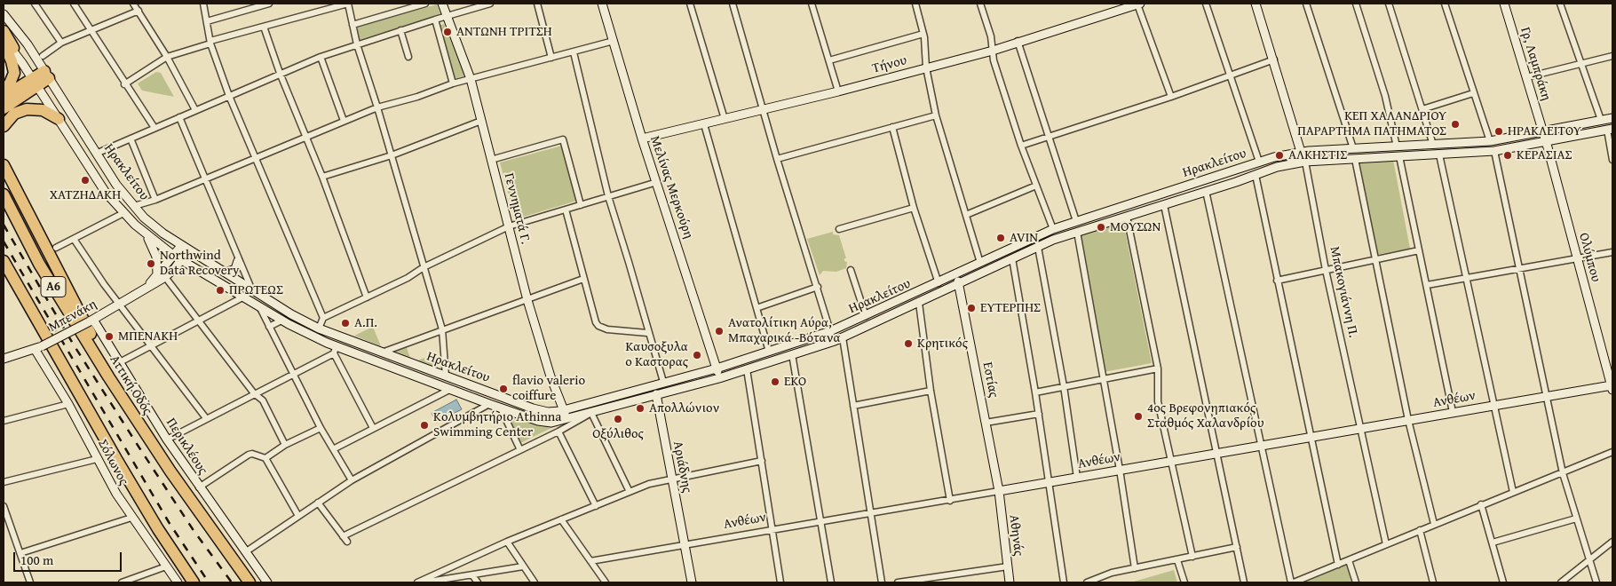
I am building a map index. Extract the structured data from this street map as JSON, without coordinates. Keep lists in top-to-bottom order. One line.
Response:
{"streets":{"highway":["Α6","Αττική Οδός"],"street":["Γρ, Λαμπράκη","Τήνου","Ηρακλείτου","Μελίνας Μερκούρη","Γεννηματά Γ.","Ολύμπου","Μπακογιάννη Π.","Μπενάκη","Εστίας","Ανθέων","Περικλέους","Σόλωνος","Αριάδνης","Αθηνάς"]},"crossings":[["Γρ, Λαμπράκη","Ηρακλείτου"],["Γρ, Λαμπράκη","Ολύμπου"],["Τήνου","Μελίνας Μερκούρη"],["Ηρακλείτου","Μελίνας Μερκούρη"],["Ηρακλείτου","Γεννηματά Γ."],["Ηρακλείτου","Ολύμπου"],["Ηρακλείτου","Μπακογιάννη Π."],["Ηρακλείτου","Μπενάκη"],["Ηρακλείτου","Εστίας"],["Ηρακλείτου","Αριάδνης"],["Ολύμπου","Ανθέων"],["Μπακογιάννη Π.","Ανθέων"],["Μπενάκη","Περικλέους"],["Μπενάκη","Σόλωνος"],["Εστίας","Ανθέων"],["Εστίας","Αθηνάς"],["Ανθέων","Αριάδνης"],["Ανθέων","Αθηνάς"]],"places":["ΑΝΤΩΝΗ ΤΡΙΤΣΗ","ΚΕΠ ΧΑΛΑΝΔΡΙΟΥ ΠΑΡΑΡΤΗΜΑ ΠΑΤΗΜΑΤΟΣ","ΗΡΑΚΛΕΙΤΟΥ","ΑΛΚΗΣΤΙΣ","ΚΕΡΑΣΙΑΣ","ΧΑΤΖΗΔΑΚΗ","ΜΟΥΣΩΝ","AVIN","Northwind Data Recovery","ΠΡΩΤΕΩΣ","ΕΥΤΕΡΠΗΣ","Α.Π.","Ανατολίτικη Αύρα, Μπαχαρικά -Βότανα","ΜΠΕΝΑΚΗ","Κρητικός","Καυσοξυλα ο Καστορας","EKO","flavio valerio coiffure","Απολλώνιον","4ος Βρεφονηπιακός Σταθμός Χαλανδρίου","Οξύλιθος","Κολυμβητήριο Athinna Swimming Center"],"scale_bar":"100 m"}
